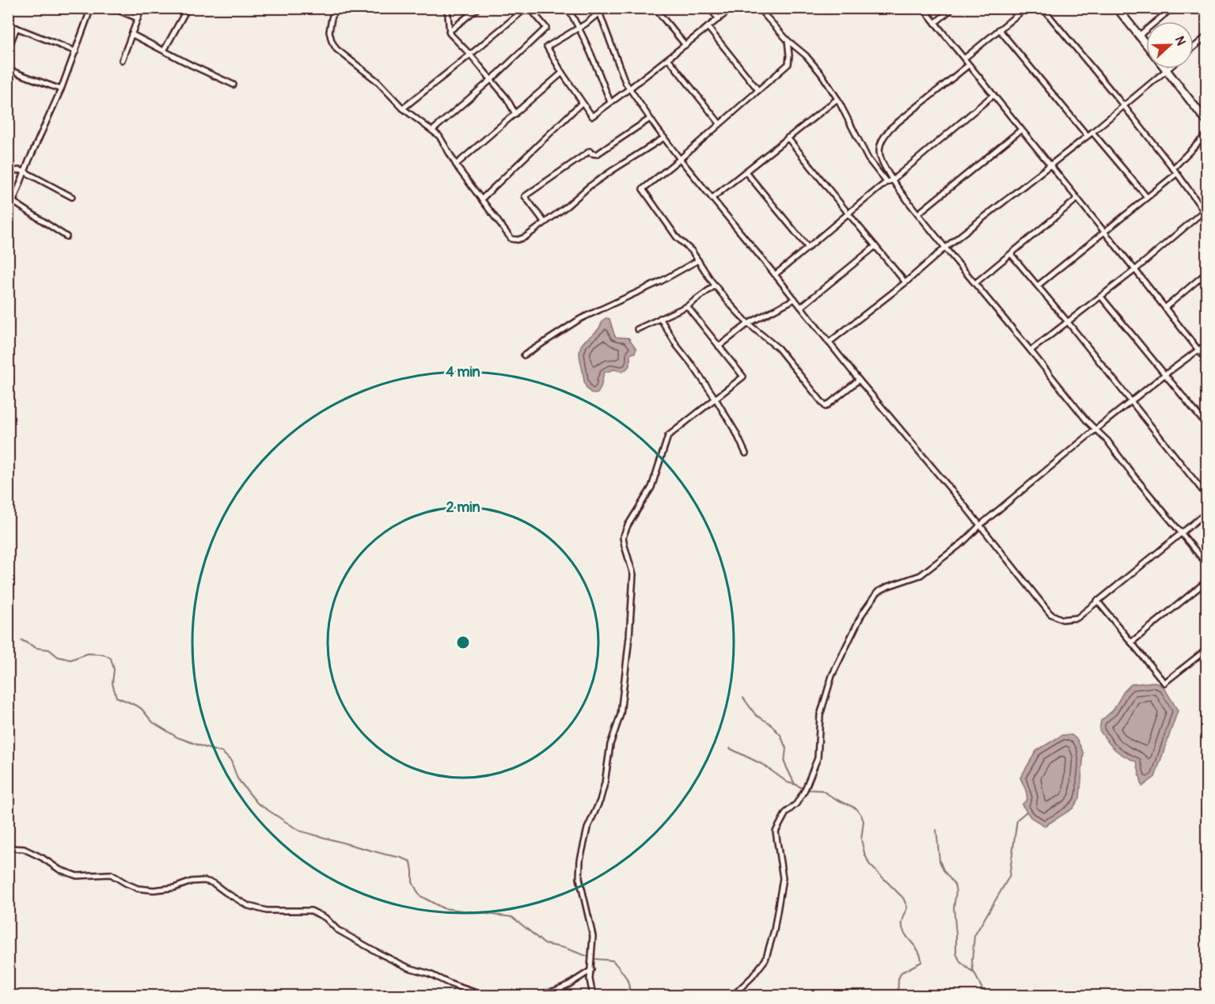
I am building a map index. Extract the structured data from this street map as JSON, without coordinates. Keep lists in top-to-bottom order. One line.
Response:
{"north":"right","rings":["4 min","2 min"]}
